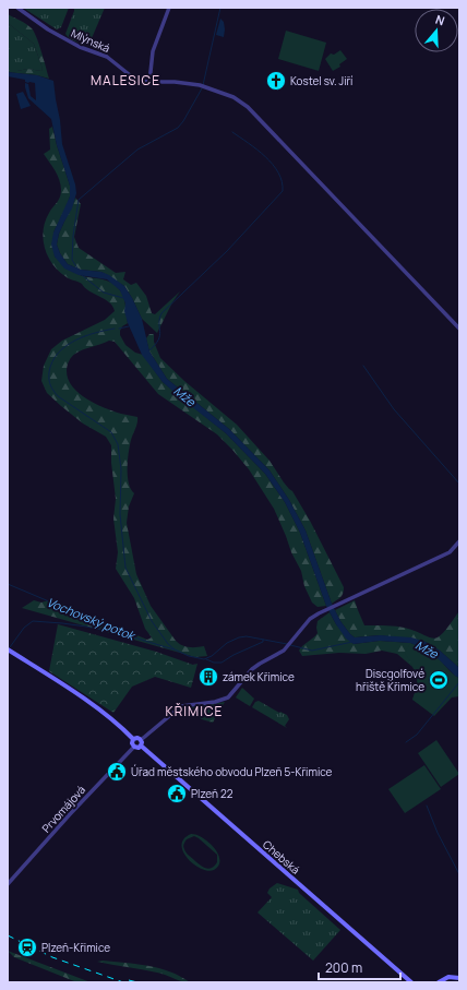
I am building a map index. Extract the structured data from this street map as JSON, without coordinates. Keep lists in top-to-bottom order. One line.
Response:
{"streets":{"main road":["Chebská"],"street":["Mlýnská","Prvomájová"]},"crossings":[["Prvomájová","Chebská"]],"districts":["MALESICE","KŘIMICE"],"water":["Mže","Vochovský potok"],"places":{"church":["Kostel sv. Jiří"],"building":["zámek Křimice"],"sports":["Discgolfové hřiště Křimice"],"public building":["Úřad městského obvodu Plzeň 5-Křimice","Plzeň 22"],"station":["Plzeň-Křimice"]},"scale_bar":"200 m","north":"top"}
